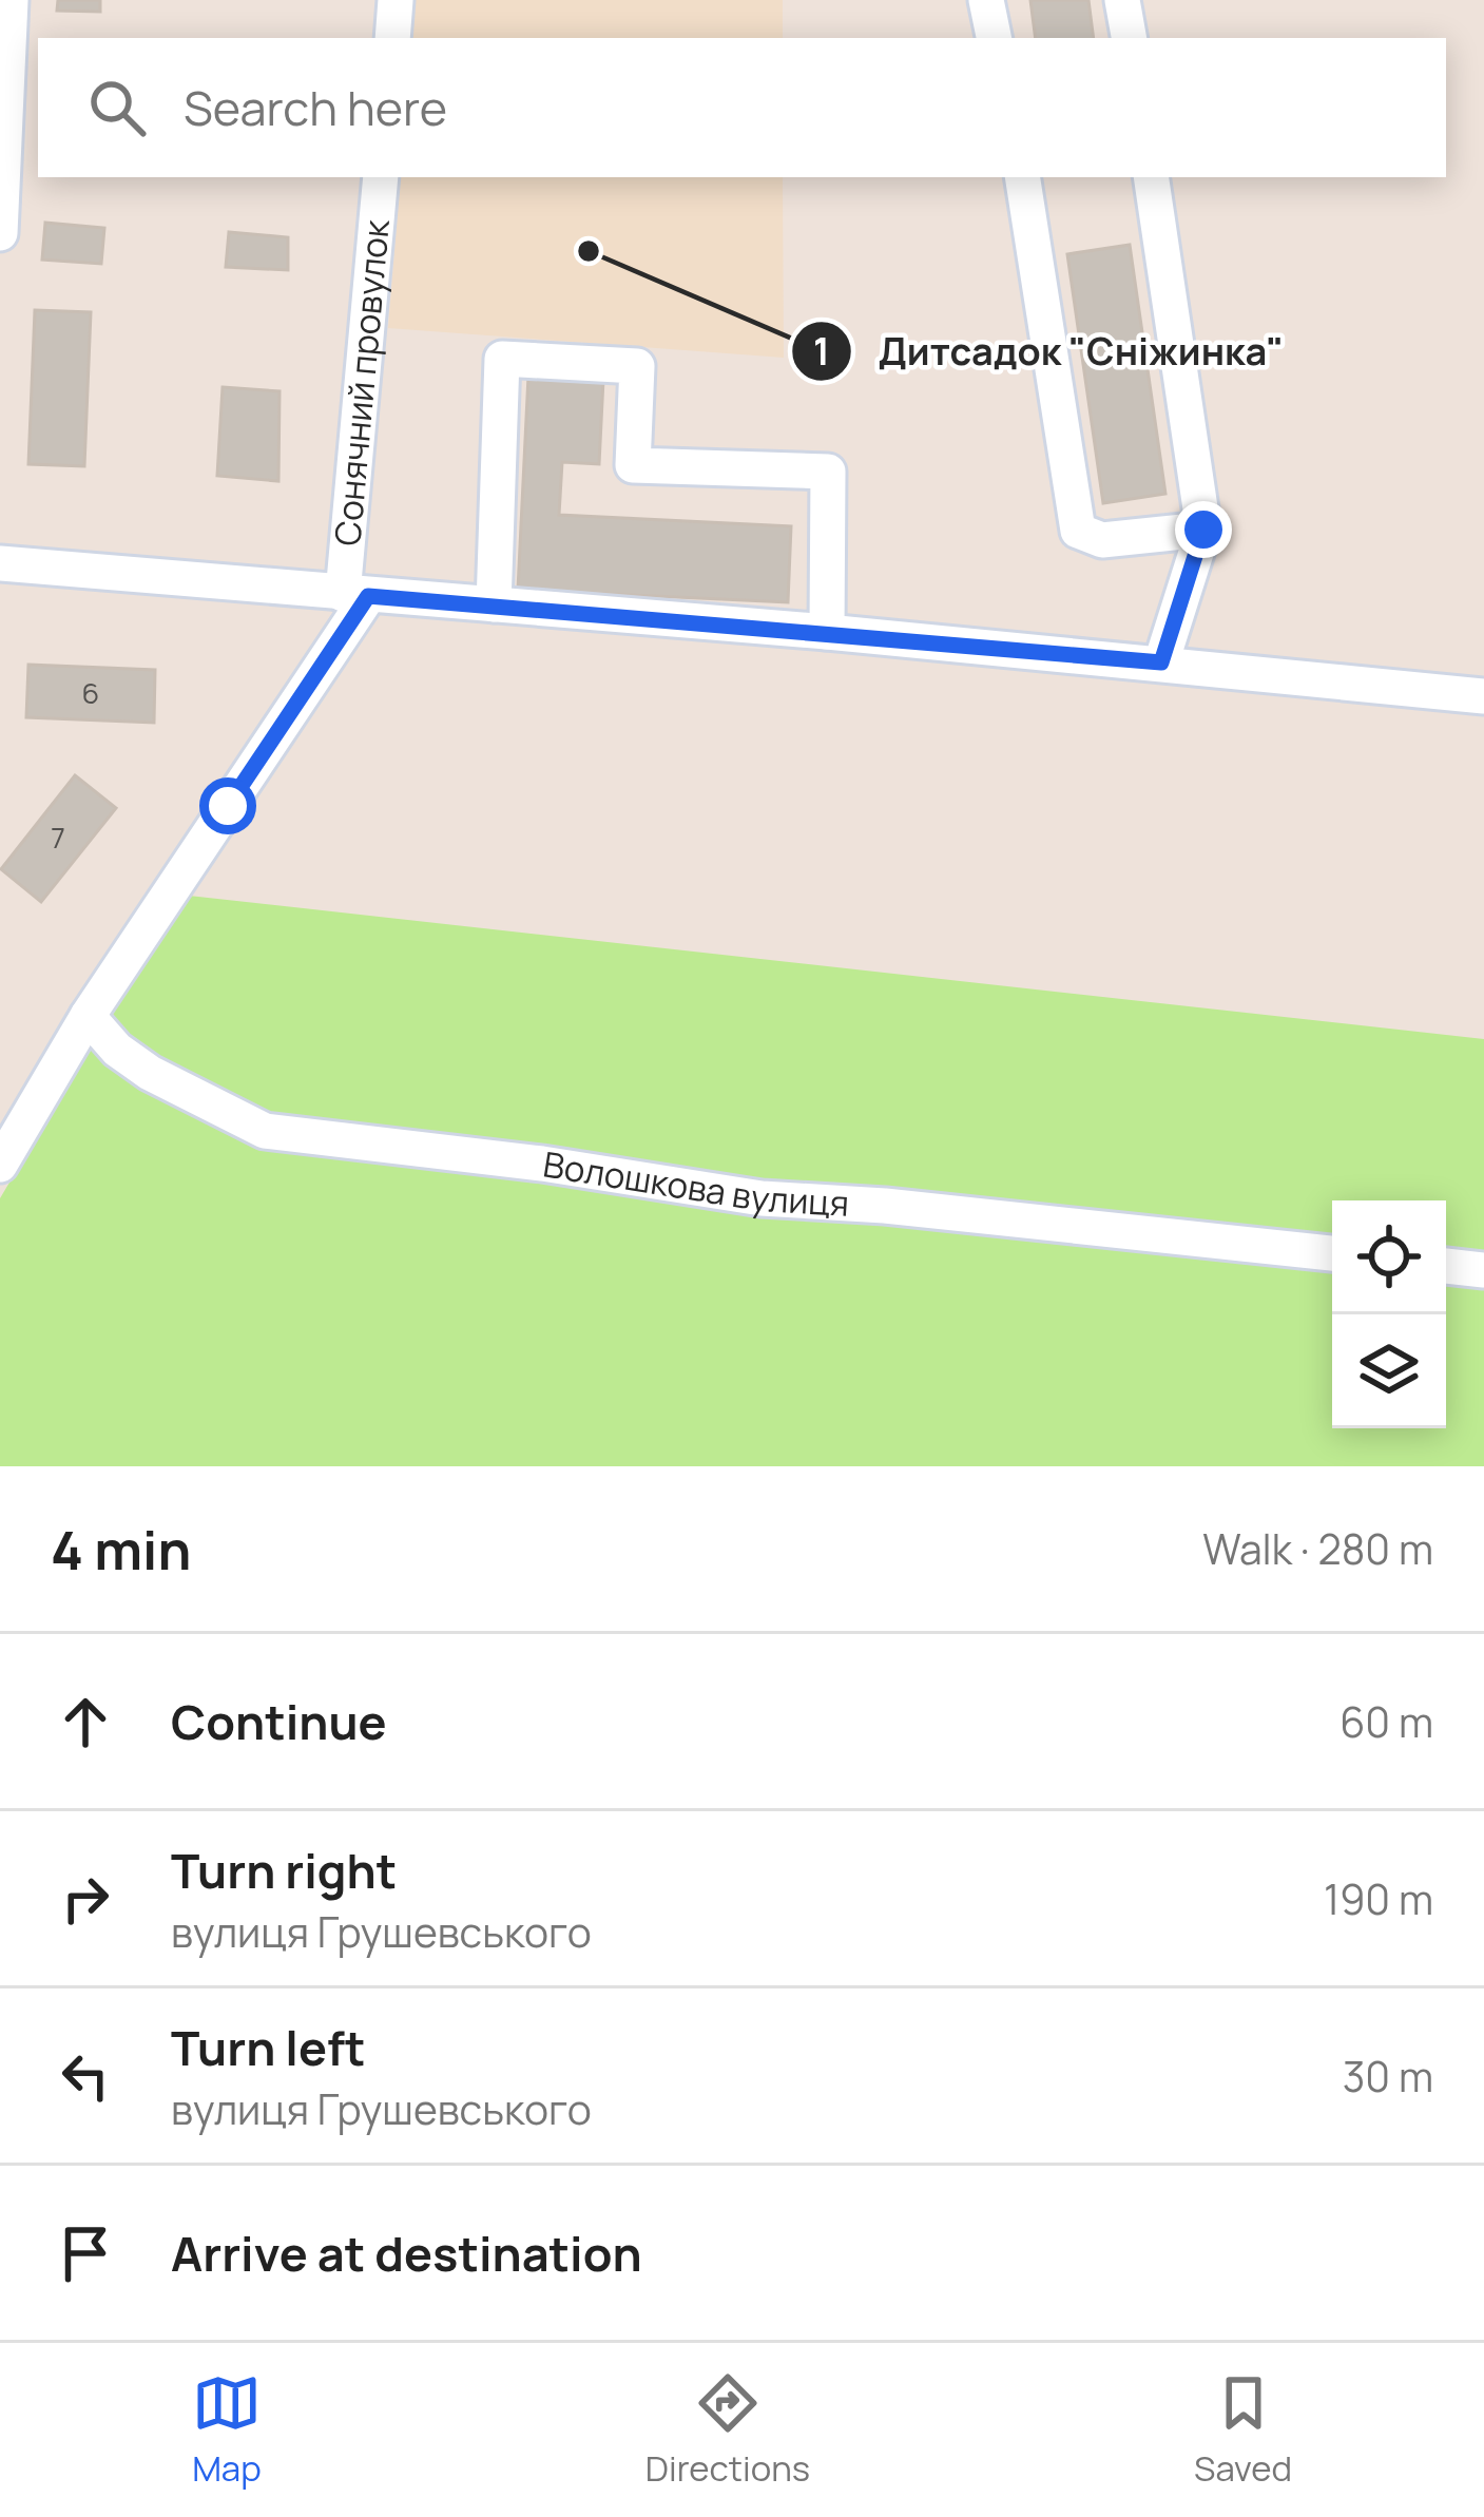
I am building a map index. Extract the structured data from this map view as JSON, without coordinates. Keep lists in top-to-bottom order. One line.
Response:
{"streets":{"street":["Сонячний провулок","Волошкова вулиця"]},"places":["Дитсадок \"Сніжинка\""],"house_numbers":["6","7"],"page":{"search":"Search here","heading":["4 min","Walk · 280 m"],"list":[["Continue","60 m"],["Turn right","вулиця Грушевського","190 m"],["Turn left","вулиця Грушевського","30 m"],"Arrive at destination"],"nav":["Map","Directions","Saved"]}}
